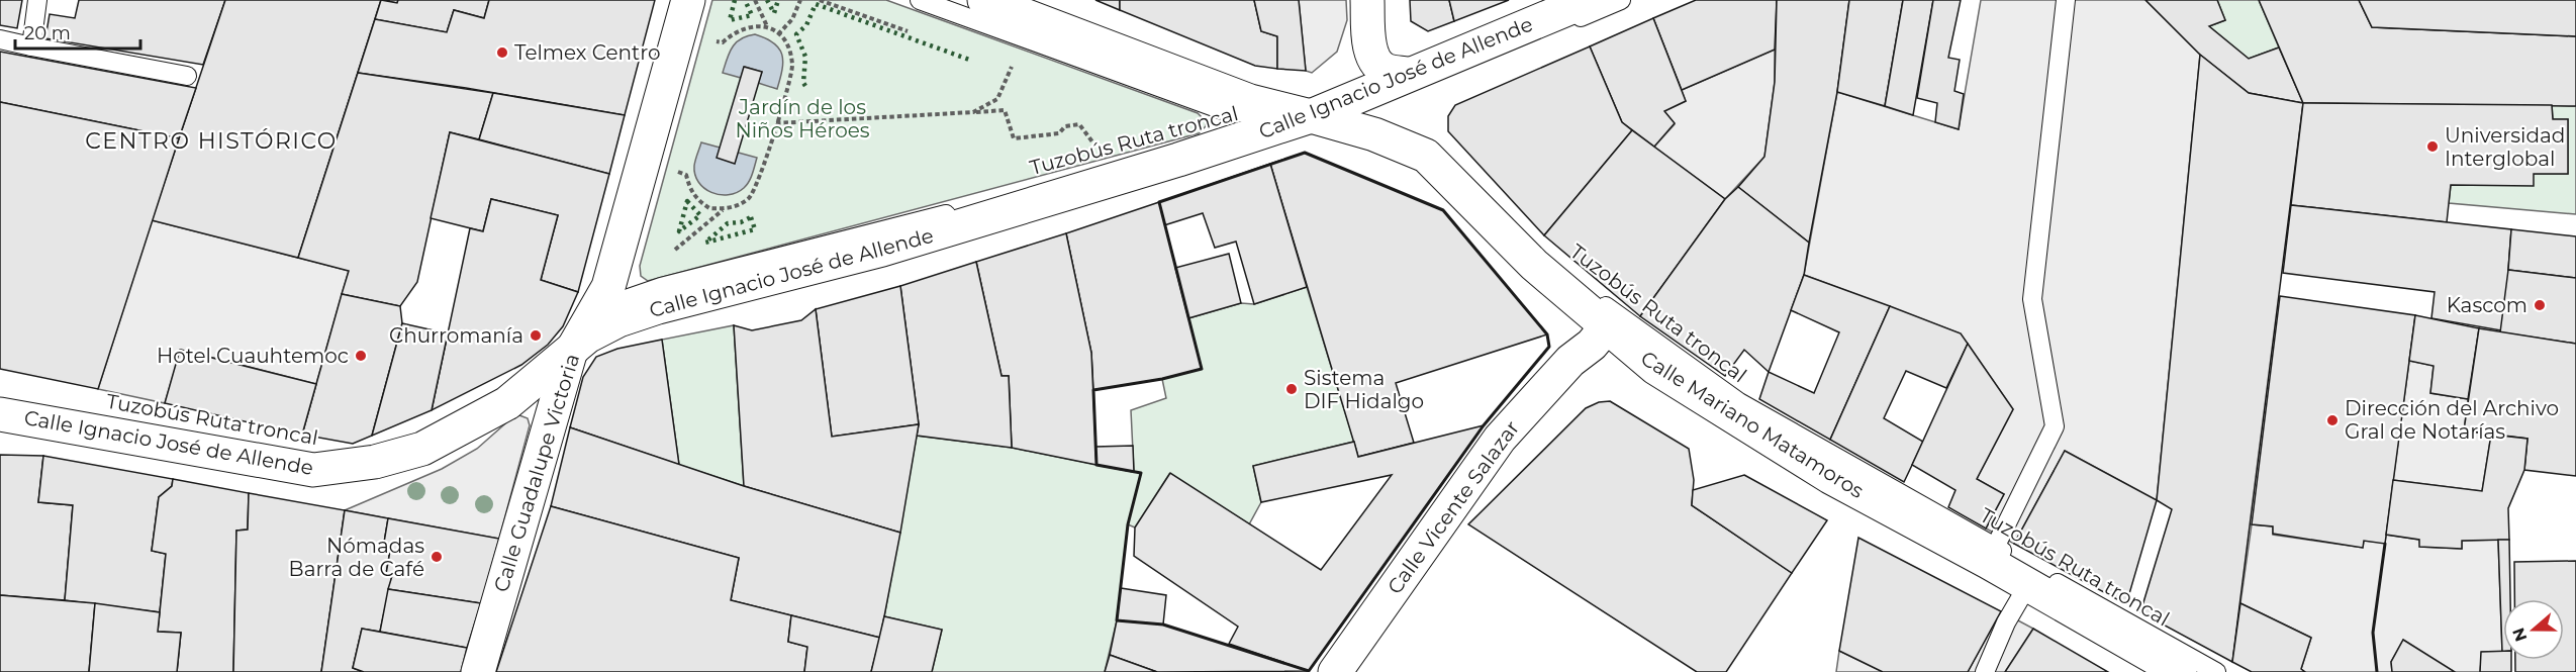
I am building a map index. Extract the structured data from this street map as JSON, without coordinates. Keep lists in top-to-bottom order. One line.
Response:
{"streets":{"street":["Calle Ignacio José de Allende","Calle Mariano Matamoros","Calle Guadalupe Victoria","Calle Vicente Salazar"],"lane":["Tuzobús Ruta troncal"]},"crossings":[["Calle Ignacio José de Allende","Tuzobús Ruta troncal"],["Calle Ignacio José de Allende","Calle Mariano Matamoros"],["Calle Ignacio José de Allende","Calle Guadalupe Victoria"],["Tuzobús Ruta troncal","Calle Mariano Matamoros"],["Tuzobús Ruta troncal","Calle Guadalupe Victoria"],["Calle Mariano Matamoros","Calle Vicente Salazar"]],"districts":["CENTRO HISTÓRICO"],"parks":["Jardín de los Niños Héroes"],"places":["Telmex Centro","Universidad Interglobal","Kascom","Churromanía","Hotel Cuauhtemoc","Sistema DIF Hidalgo","Dirección del Archivo Gral de Notarías","Nómadas Barra de Café"],"scale_bar":"20 m","north":"left"}
